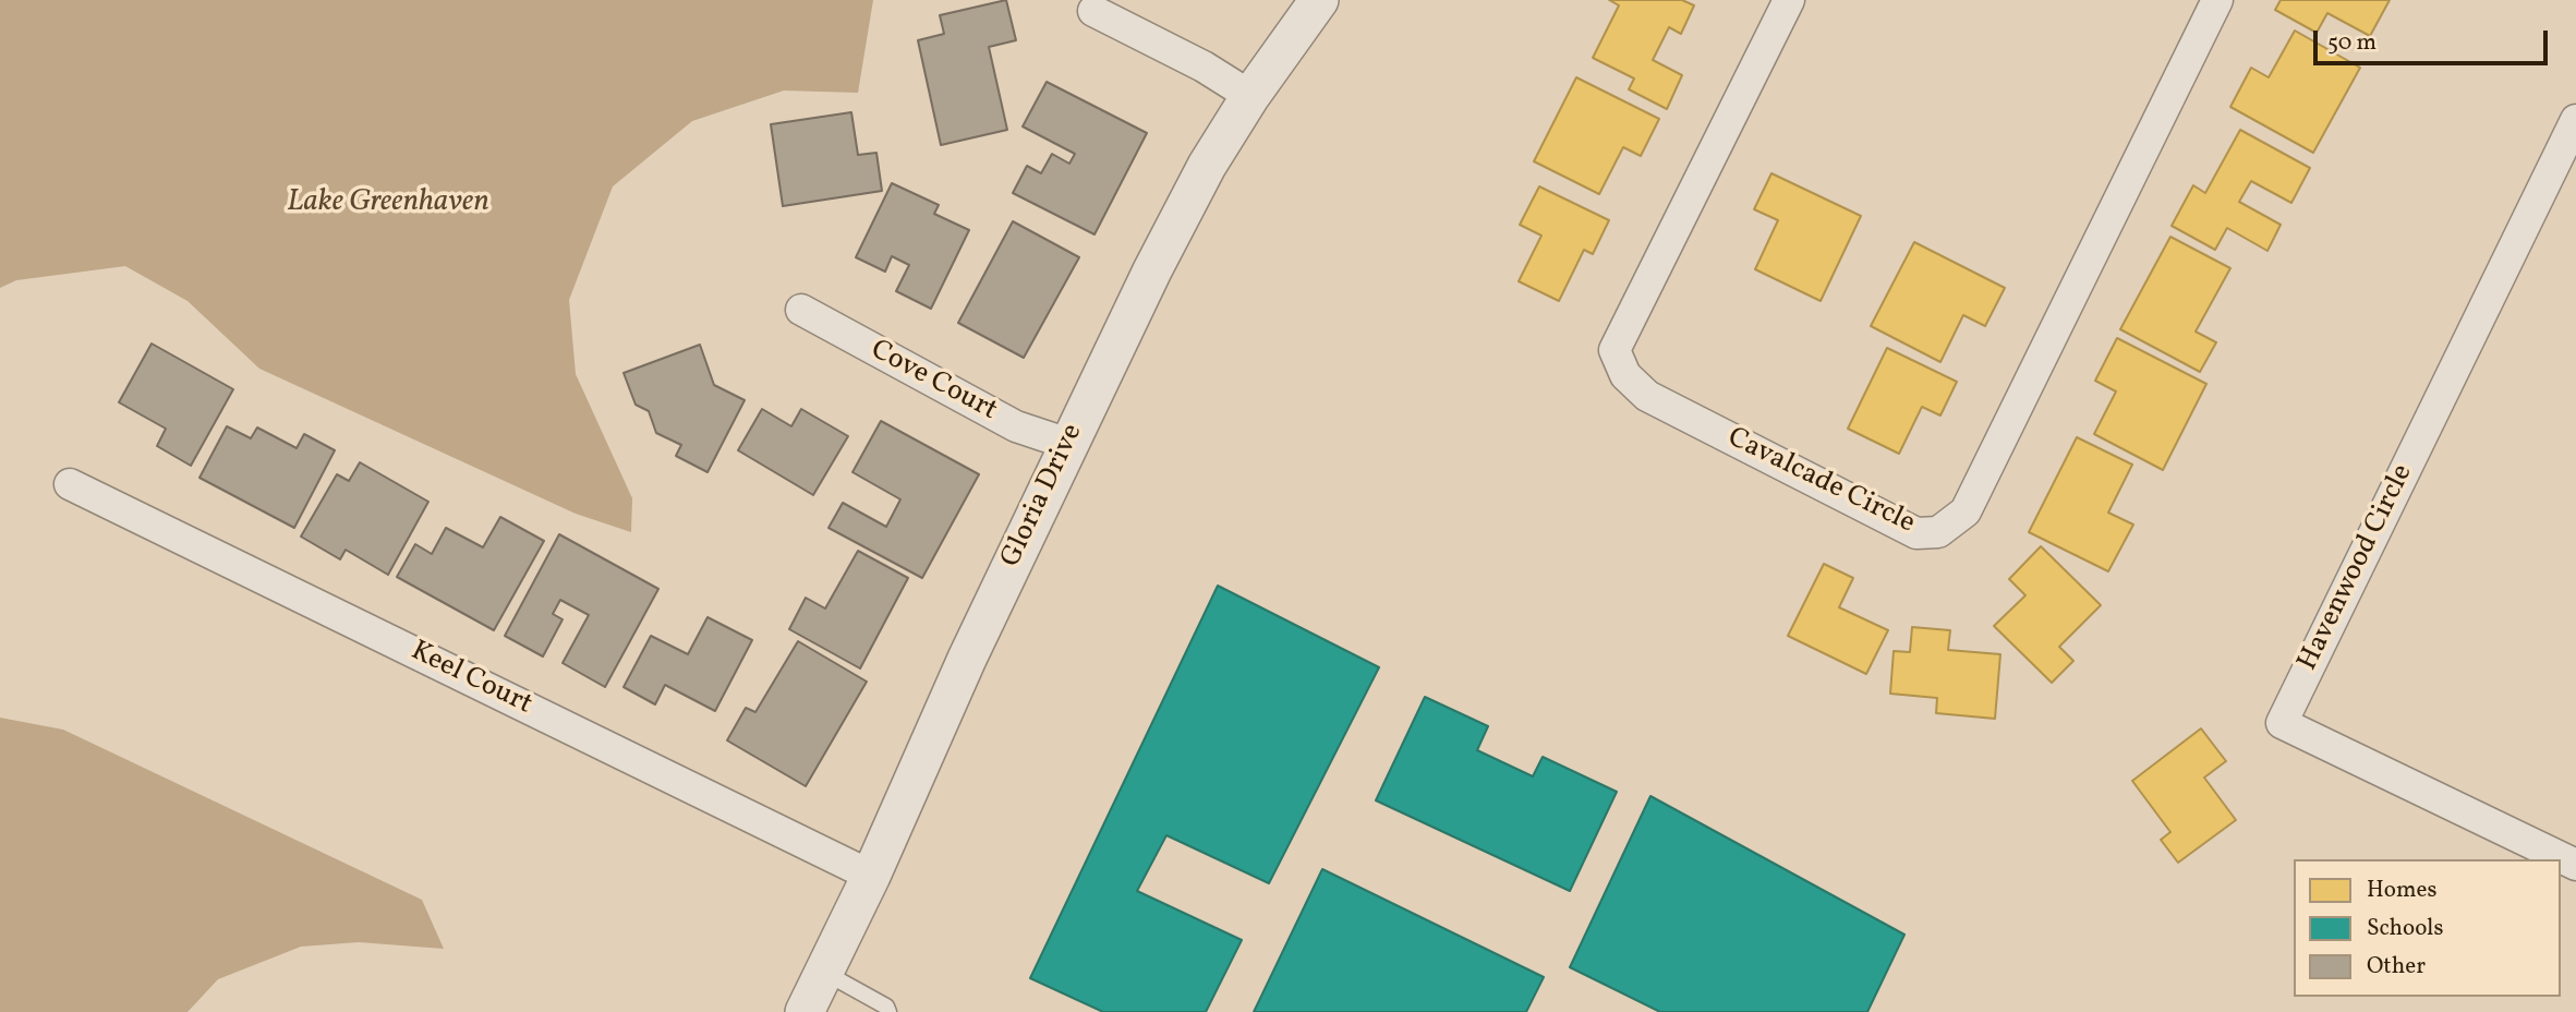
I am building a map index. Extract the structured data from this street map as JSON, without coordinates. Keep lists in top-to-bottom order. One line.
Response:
{"streets":{"street":["Cove Court","Cavalcade Circle","Gloria Drive","Havenwood Circle","Keel Court"]},"crossings":[["Cove Court","Gloria Drive"],["Gloria Drive","Keel Court"]],"water":["Lake Greenhaven"],"legend":["Homes","Schools","Other"],"scale_bar":"50 m"}
